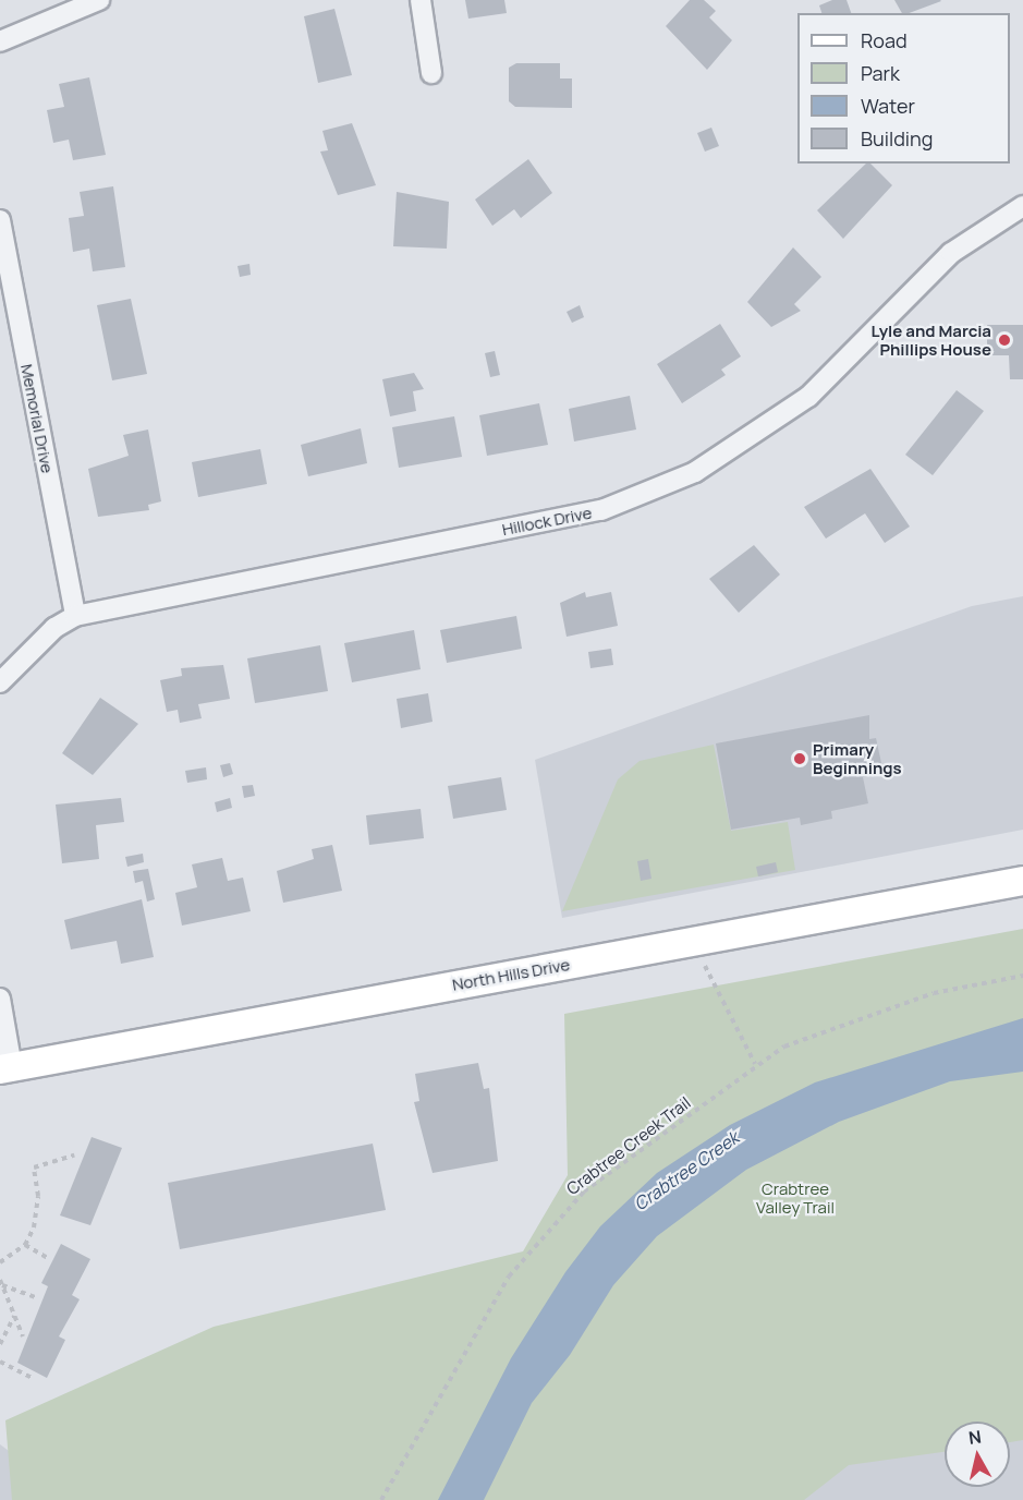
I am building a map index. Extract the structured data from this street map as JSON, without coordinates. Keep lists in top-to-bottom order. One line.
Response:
{"streets":{"main road":["North Hills Drive"],"street":["Memorial Drive","Hillock Drive"],"path":["Crabtree Creek Trail"]},"crossings":[["Memorial Drive","Hillock Drive"]],"water":["Crabtree Creek"],"parks":["Crabtree Valley Trail"],"places":["Lyle and Marcia Phillips House","Primary Beginnings"],"legend":["Road","Park","Water","Building"],"north":"top"}
